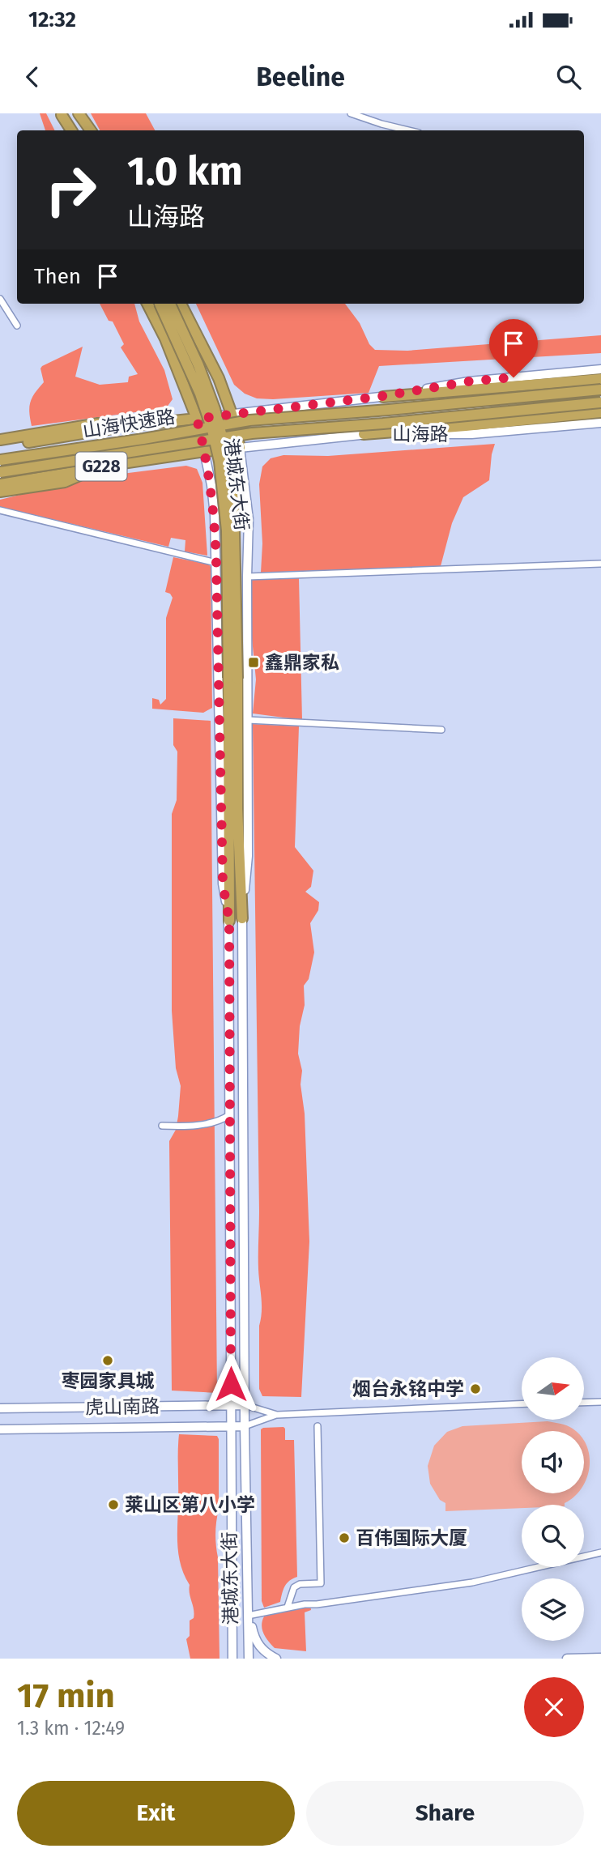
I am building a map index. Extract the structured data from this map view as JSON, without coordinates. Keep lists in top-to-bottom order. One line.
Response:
{"streets":{"highway":["山海快速路","G228","港城东大街"],"main road":["山海路","虎山南路"]},"crossings":[["山海路","G228"],["山海路","港城东大街"],["G228","港城东大街"],["港城东大街","虎山南路"]],"places":{"transit":["鑫鼎家私"],"other":["枣园家具城","烟台永铭中学","莱山区第八小学","百伟国际大厦"]},"north":"right","page":{"status":"12:32","header":"Beeline","turn":["1.0 km","山海路"],"then":"Then","heading":["17 min","1.3 km · 12:49"],"buttons":["Exit","Share"]}}
